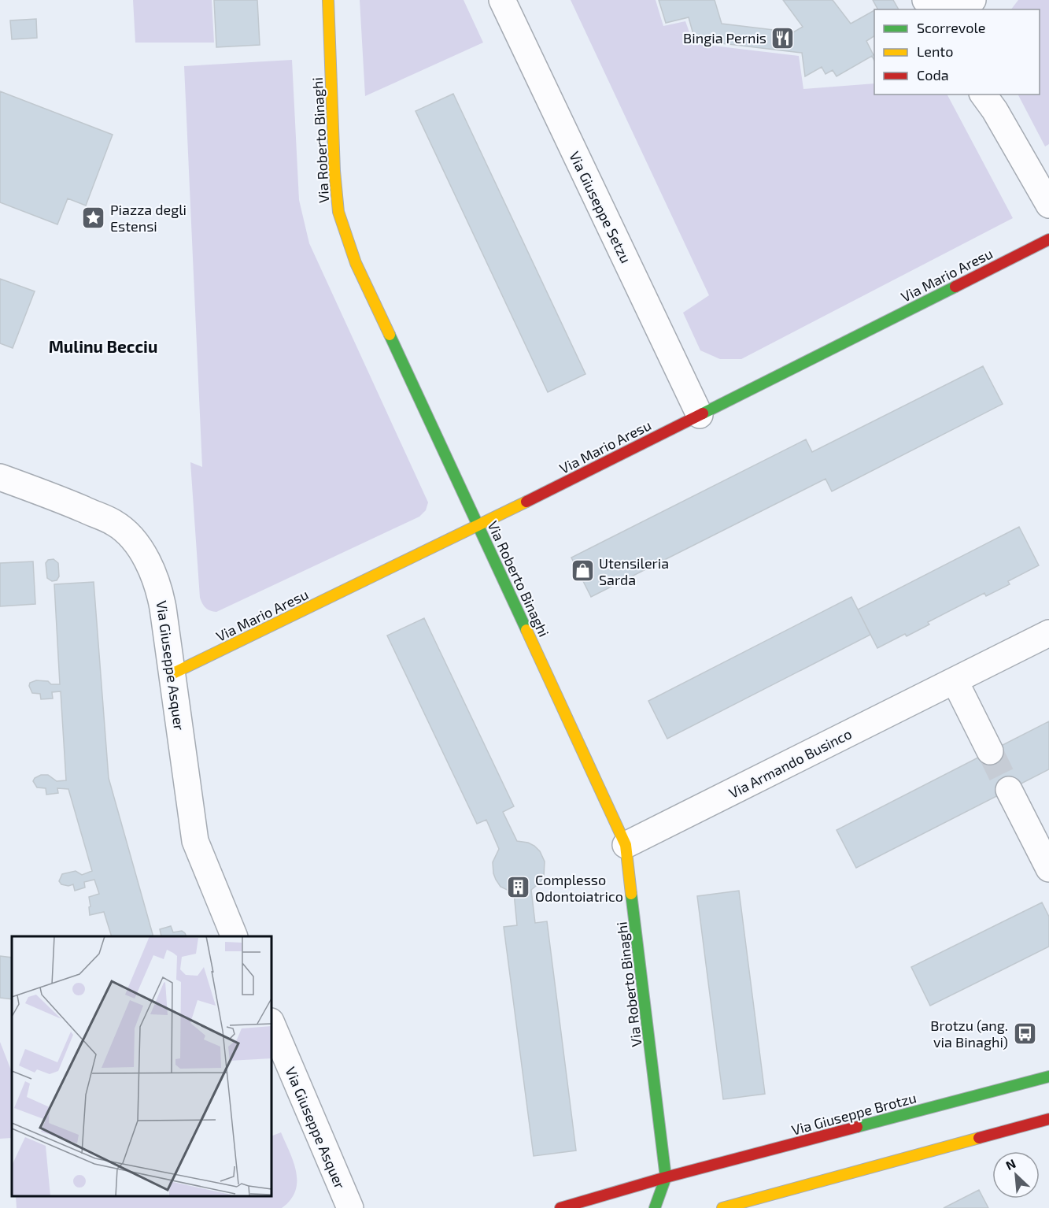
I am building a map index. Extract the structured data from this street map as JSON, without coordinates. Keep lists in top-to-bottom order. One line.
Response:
{"streets":{"street":["Via Roberto Binaghi","Via Giuseppe Setzu","Via Mario Aresu","Via Giuseppe Asquer","Via Armando Businco","Via Giuseppe Brotzu"]},"crossings":[["Via Roberto Binaghi","Via Mario Aresu"],["Via Roberto Binaghi","Via Armando Businco"],["Via Roberto Binaghi","Via Giuseppe Brotzu"],["Via Giuseppe Setzu","Via Mario Aresu"],["Via Mario Aresu","Via Giuseppe Asquer"]],"districts":["Mulinu Becciu"],"places":{"restaurant":["Bingia Pernis"],"place":["Piazza degli Estensi"],"shop":["Utensileria Sarda"],"building":["Complesso Odontoiatrico"],"bus stop":["Brotzu (ang. via Binaghi)"]},"legend":["Scorrevole","Lento","Coda"],"north":"top left"}
